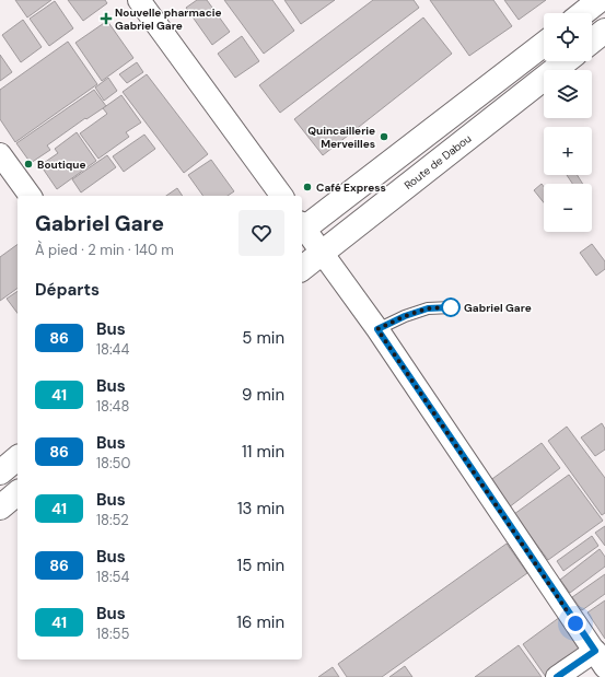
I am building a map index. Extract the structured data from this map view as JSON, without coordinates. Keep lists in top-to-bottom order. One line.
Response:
{"streets":{"street":["Route de Dabou"]},"places":{"health":["Nouvelle pharmacie Gabriel Gare"],"other":["Quincaillerie Merveilles","Boutique","Café Express","Gabriel Gare"]},"lines":["bus line 86"],"page":{"map_buttons":["+","−"],"heading":[["Gabriel Gare","À pied · 2 min · 140 m"],"Départs"],"list":[{"mark":"86","name":"Bus","note":"18:44","value":"5 min"},{"mark":"41","name":"Bus","note":"18:48","value":"9 min"},{"mark":"86","name":"Bus","note":"18:50","value":"11 min"},{"mark":"41","name":"Bus","note":"18:52","value":"13 min"},{"mark":"86","name":"Bus","note":"18:54","value":"15 min"},{"mark":"41","name":"Bus","note":"18:55","value":"16 min"}]}}
